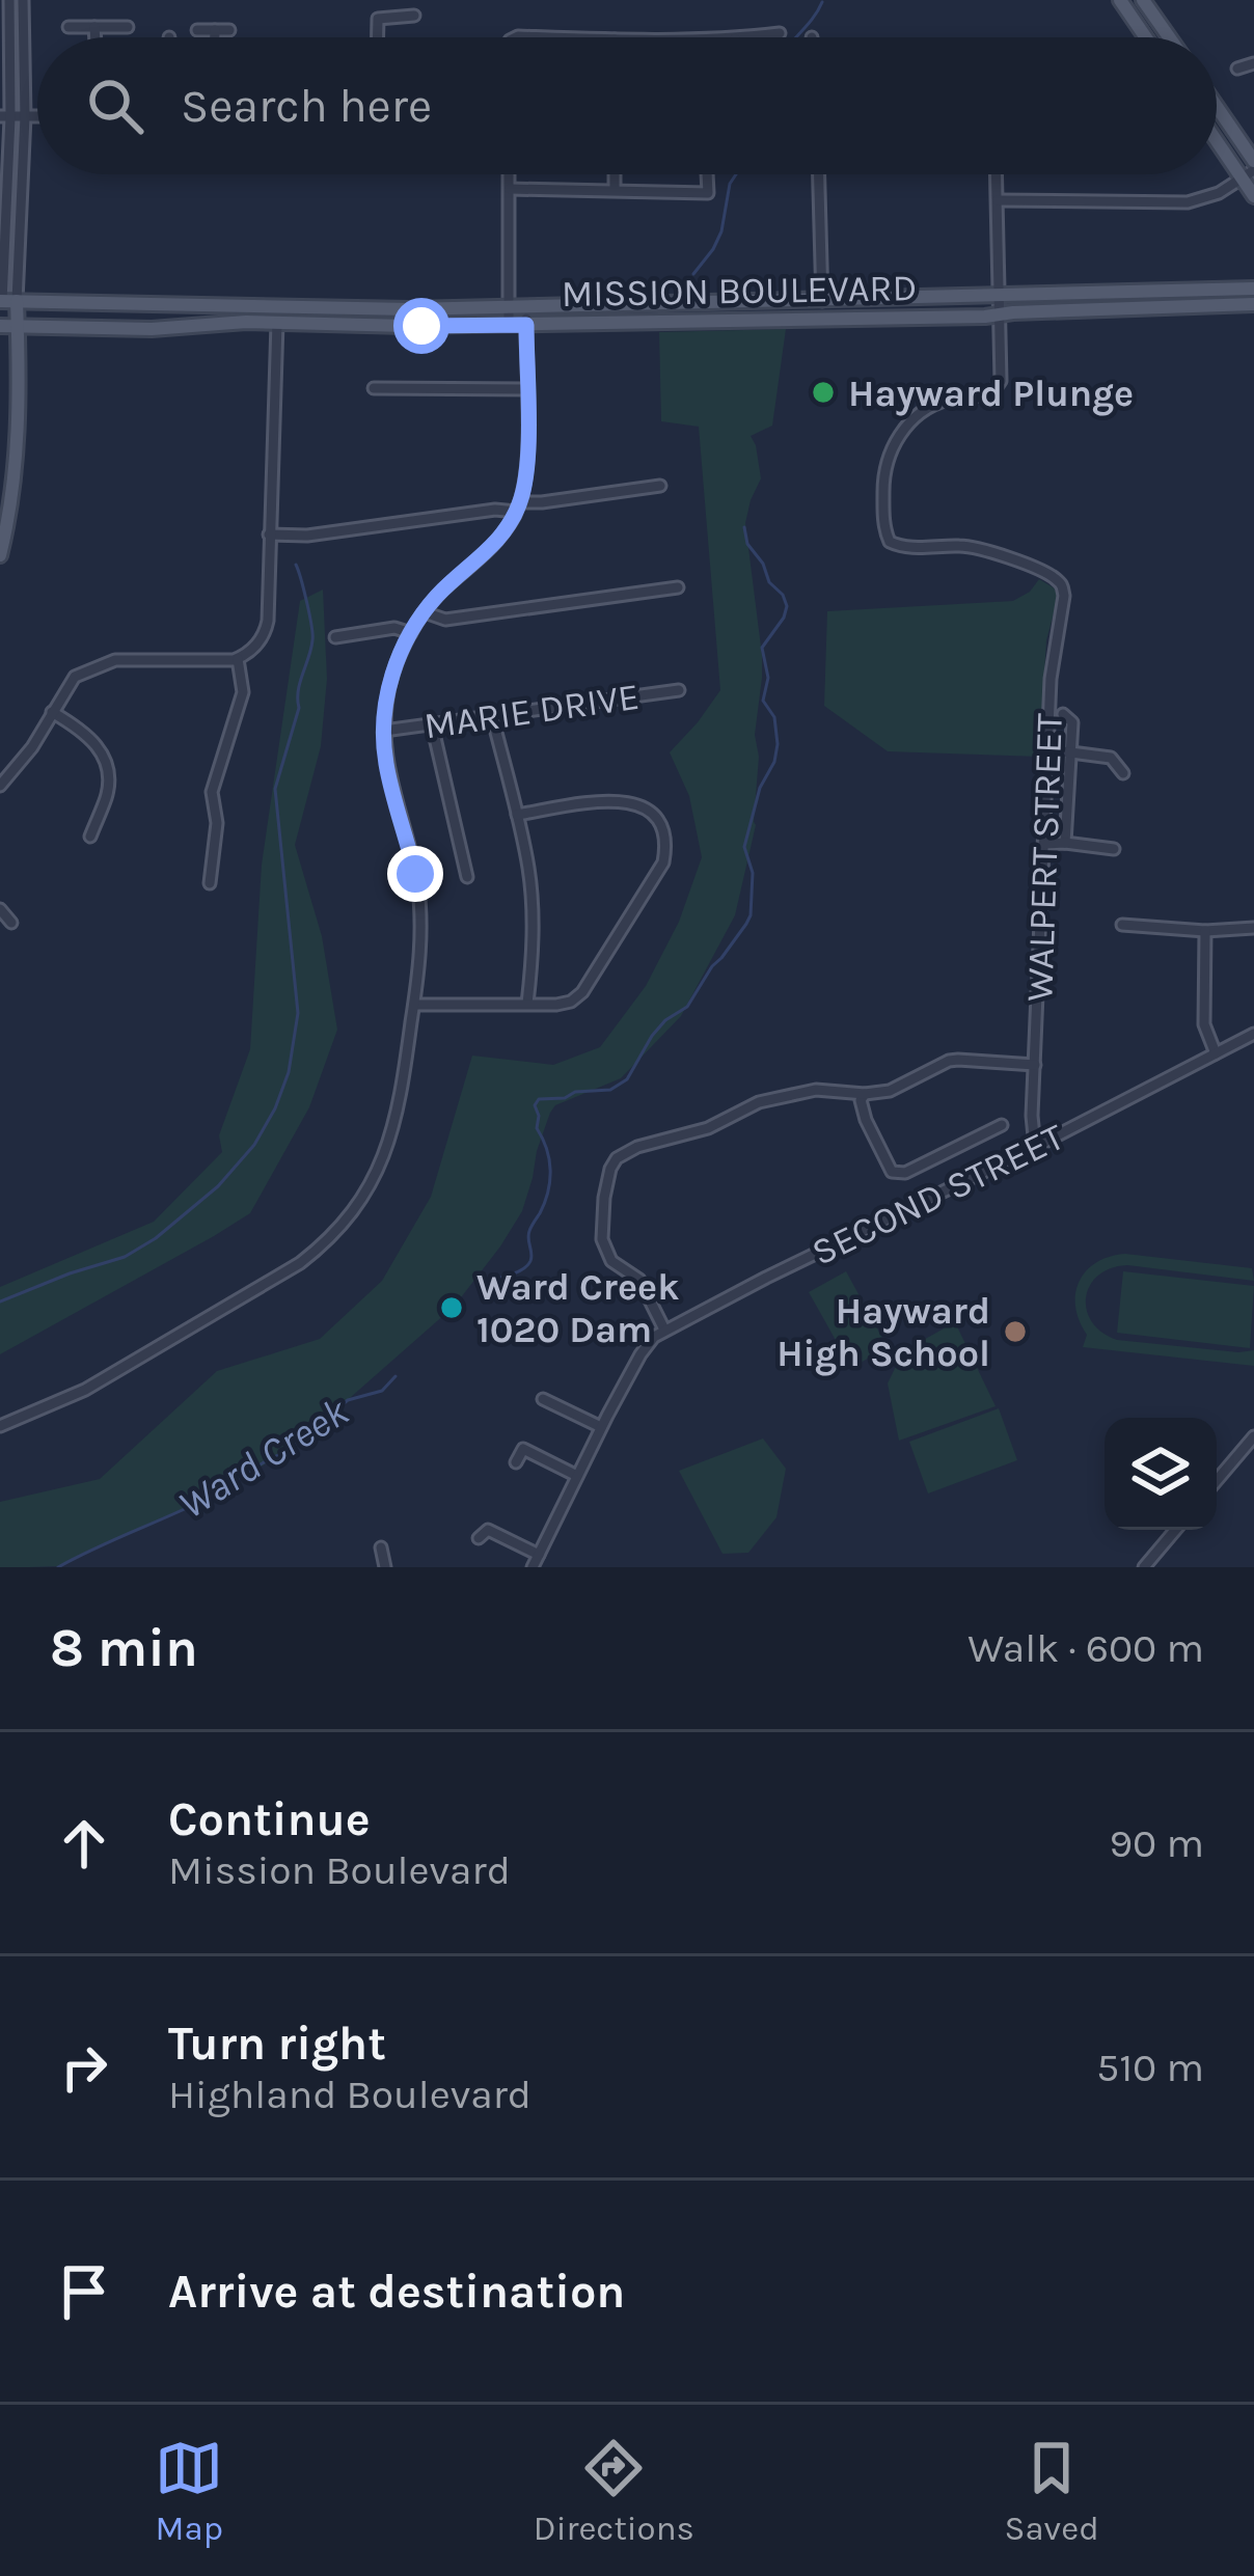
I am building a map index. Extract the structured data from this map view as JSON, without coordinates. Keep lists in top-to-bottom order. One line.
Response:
{"streets":{"main road":["MISSION BOULEVARD"],"street":["MARIE DRIVE","WALPERT STREET","SECOND STREET"]},"crossings":[["MISSION BOULEVARD","WALPERT STREET"],["WALPERT STREET","SECOND STREET"]],"water":["Ward Creek"],"places":["Hayward Plunge","Ward Creek 1020 Dam","Hayward High School"],"page":{"search":"Search here","heading":["8 min","Walk · 600 m"],"list":[["Continue","Mission Boulevard","90 m"],["Turn right","Highland Boulevard","510 m"],"Arrive at destination"],"nav":["Map","Directions","Saved"]}}
